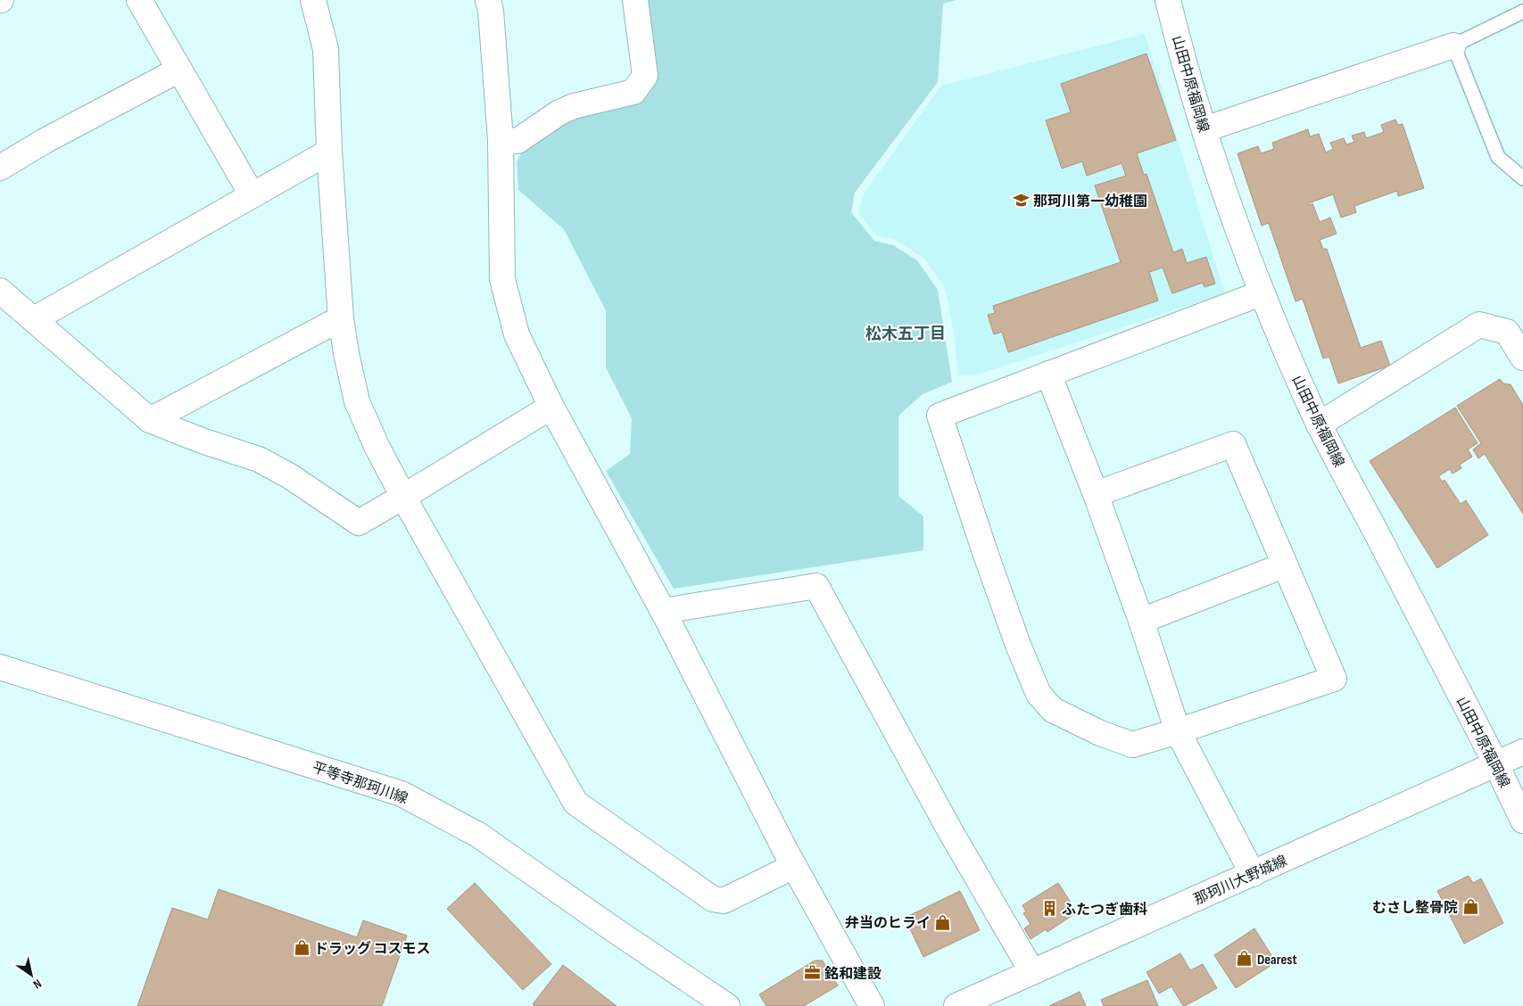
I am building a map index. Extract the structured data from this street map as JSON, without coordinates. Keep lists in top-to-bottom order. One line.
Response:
{"streets":{"street":["山田中原福岡線","平等寺那珂川線","那珂川大野城線"]},"crossings":[["山田中原福岡線","那珂川大野城線"]],"districts":["松木五丁目"],"places":{"school or university":["那珂川第一幼稚園"],"shop":["むさし整骨院","弁当のヒライ","ドラッグ コスモス","Dearest"],"building":["ふたつぎ歯科"],"office":["銘和建設"]},"north":"bottom right"}
